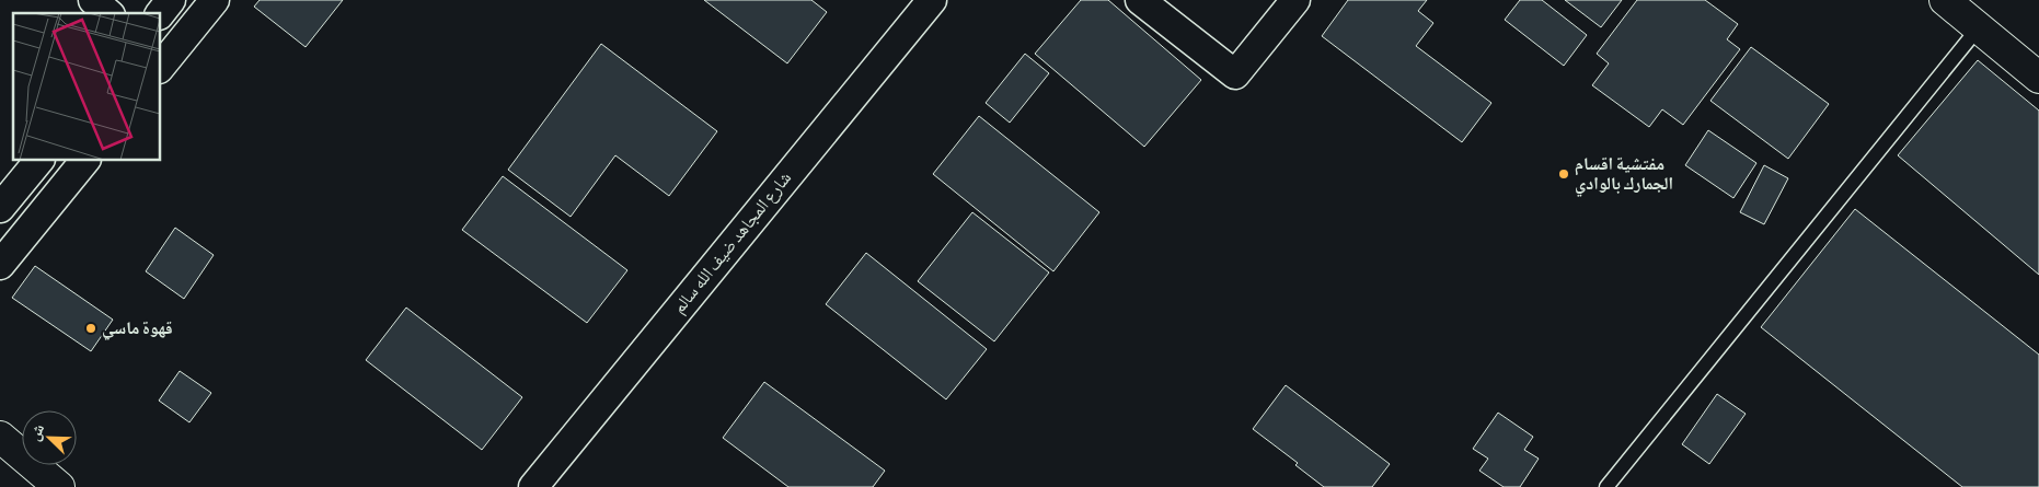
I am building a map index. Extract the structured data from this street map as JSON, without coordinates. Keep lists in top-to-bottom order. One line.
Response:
{"streets":{"street":["شارع المجاهد ضيف الله سالم"]},"places":["مفتشية اقسام الجمارك بالوادي","قهوة ماسي"],"north":"top left"}
